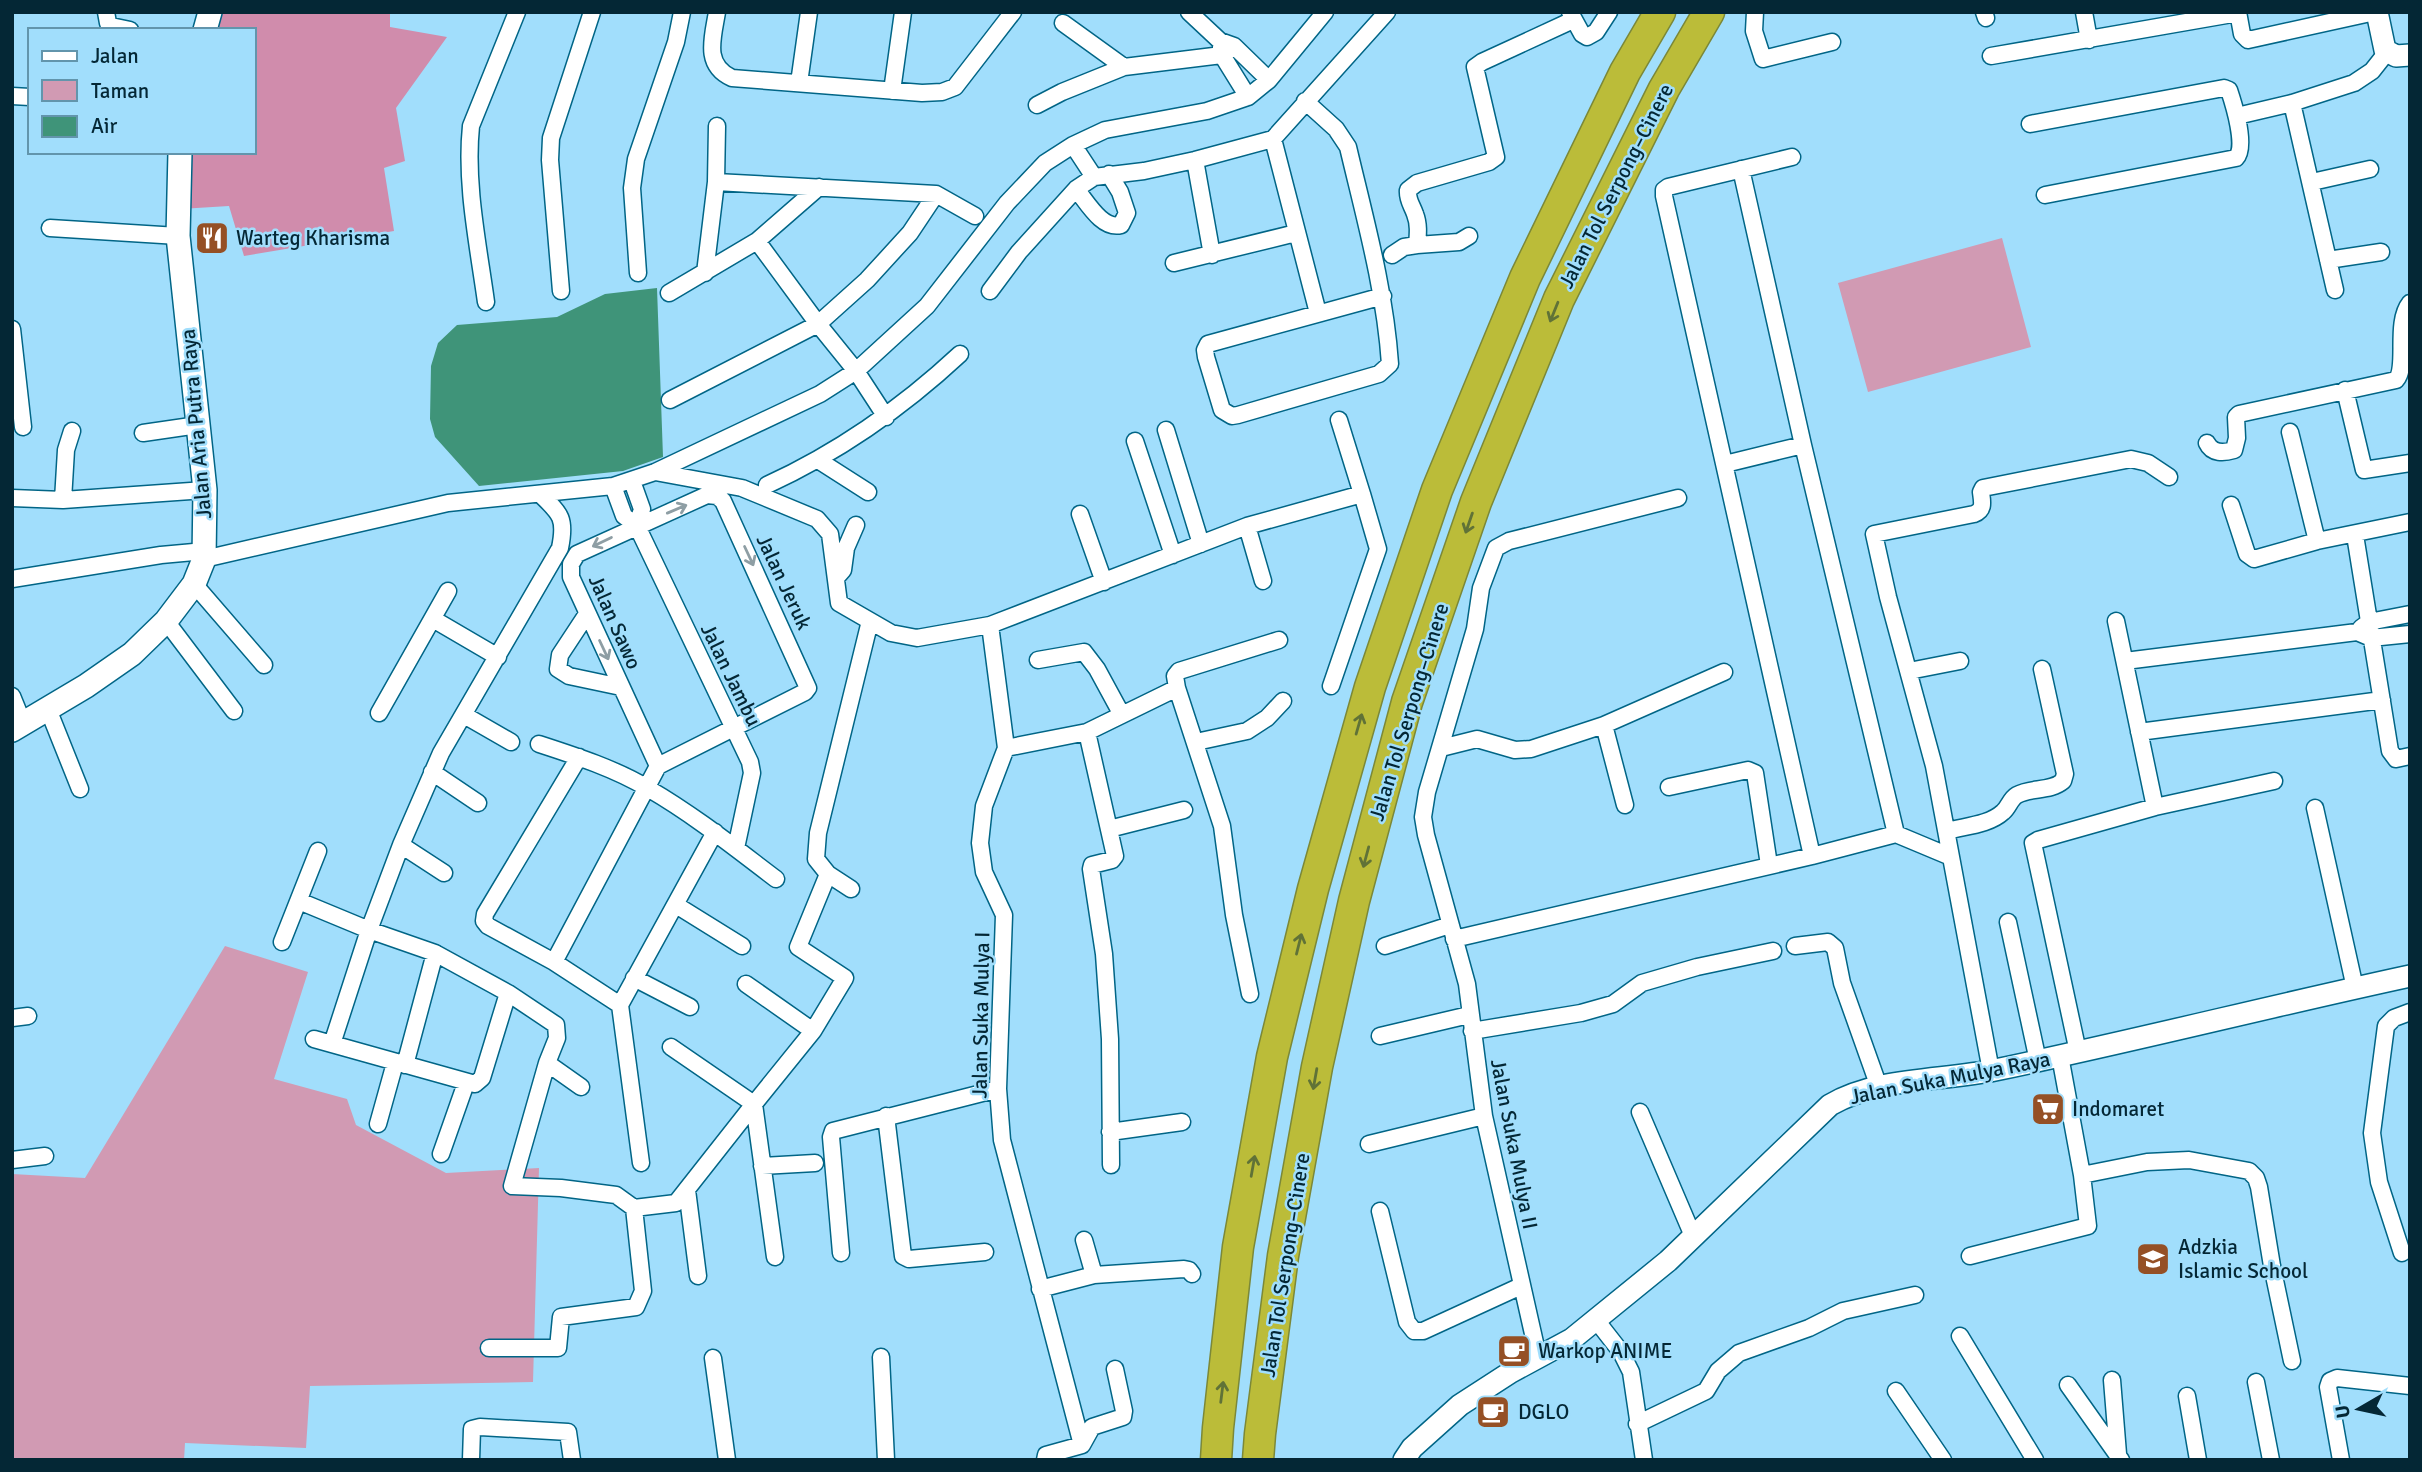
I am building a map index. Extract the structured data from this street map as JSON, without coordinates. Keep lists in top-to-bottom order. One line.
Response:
{"streets":{"highway":["Jalan Tol Serpong–Cinere"],"main road":["Jalan Aria Putra Raya"],"street":["Jalan Jeruk","Jalan Sawo","Jalan Jambu","Jalan Suka Mulya I","Jalan Suka Mulya Raya","Jalan Suka Mulya II"]},"crossings":[["Jalan Jeruk","Jalan Sawo"],["Jalan Jeruk","Jalan Jambu"],["Jalan Sawo","Jalan Jambu"],["Jalan Suka Mulya Raya","Jalan Suka Mulya II"]],"places":{"restaurant":["Warteg Kharisma"],"supermarket":["Indomaret"],"school or university":["Adzkia Islamic School"],"cafe":["Warkop ANIME","DGLO"]},"legend":["Jalan","Taman","Air"],"north":"left"}
